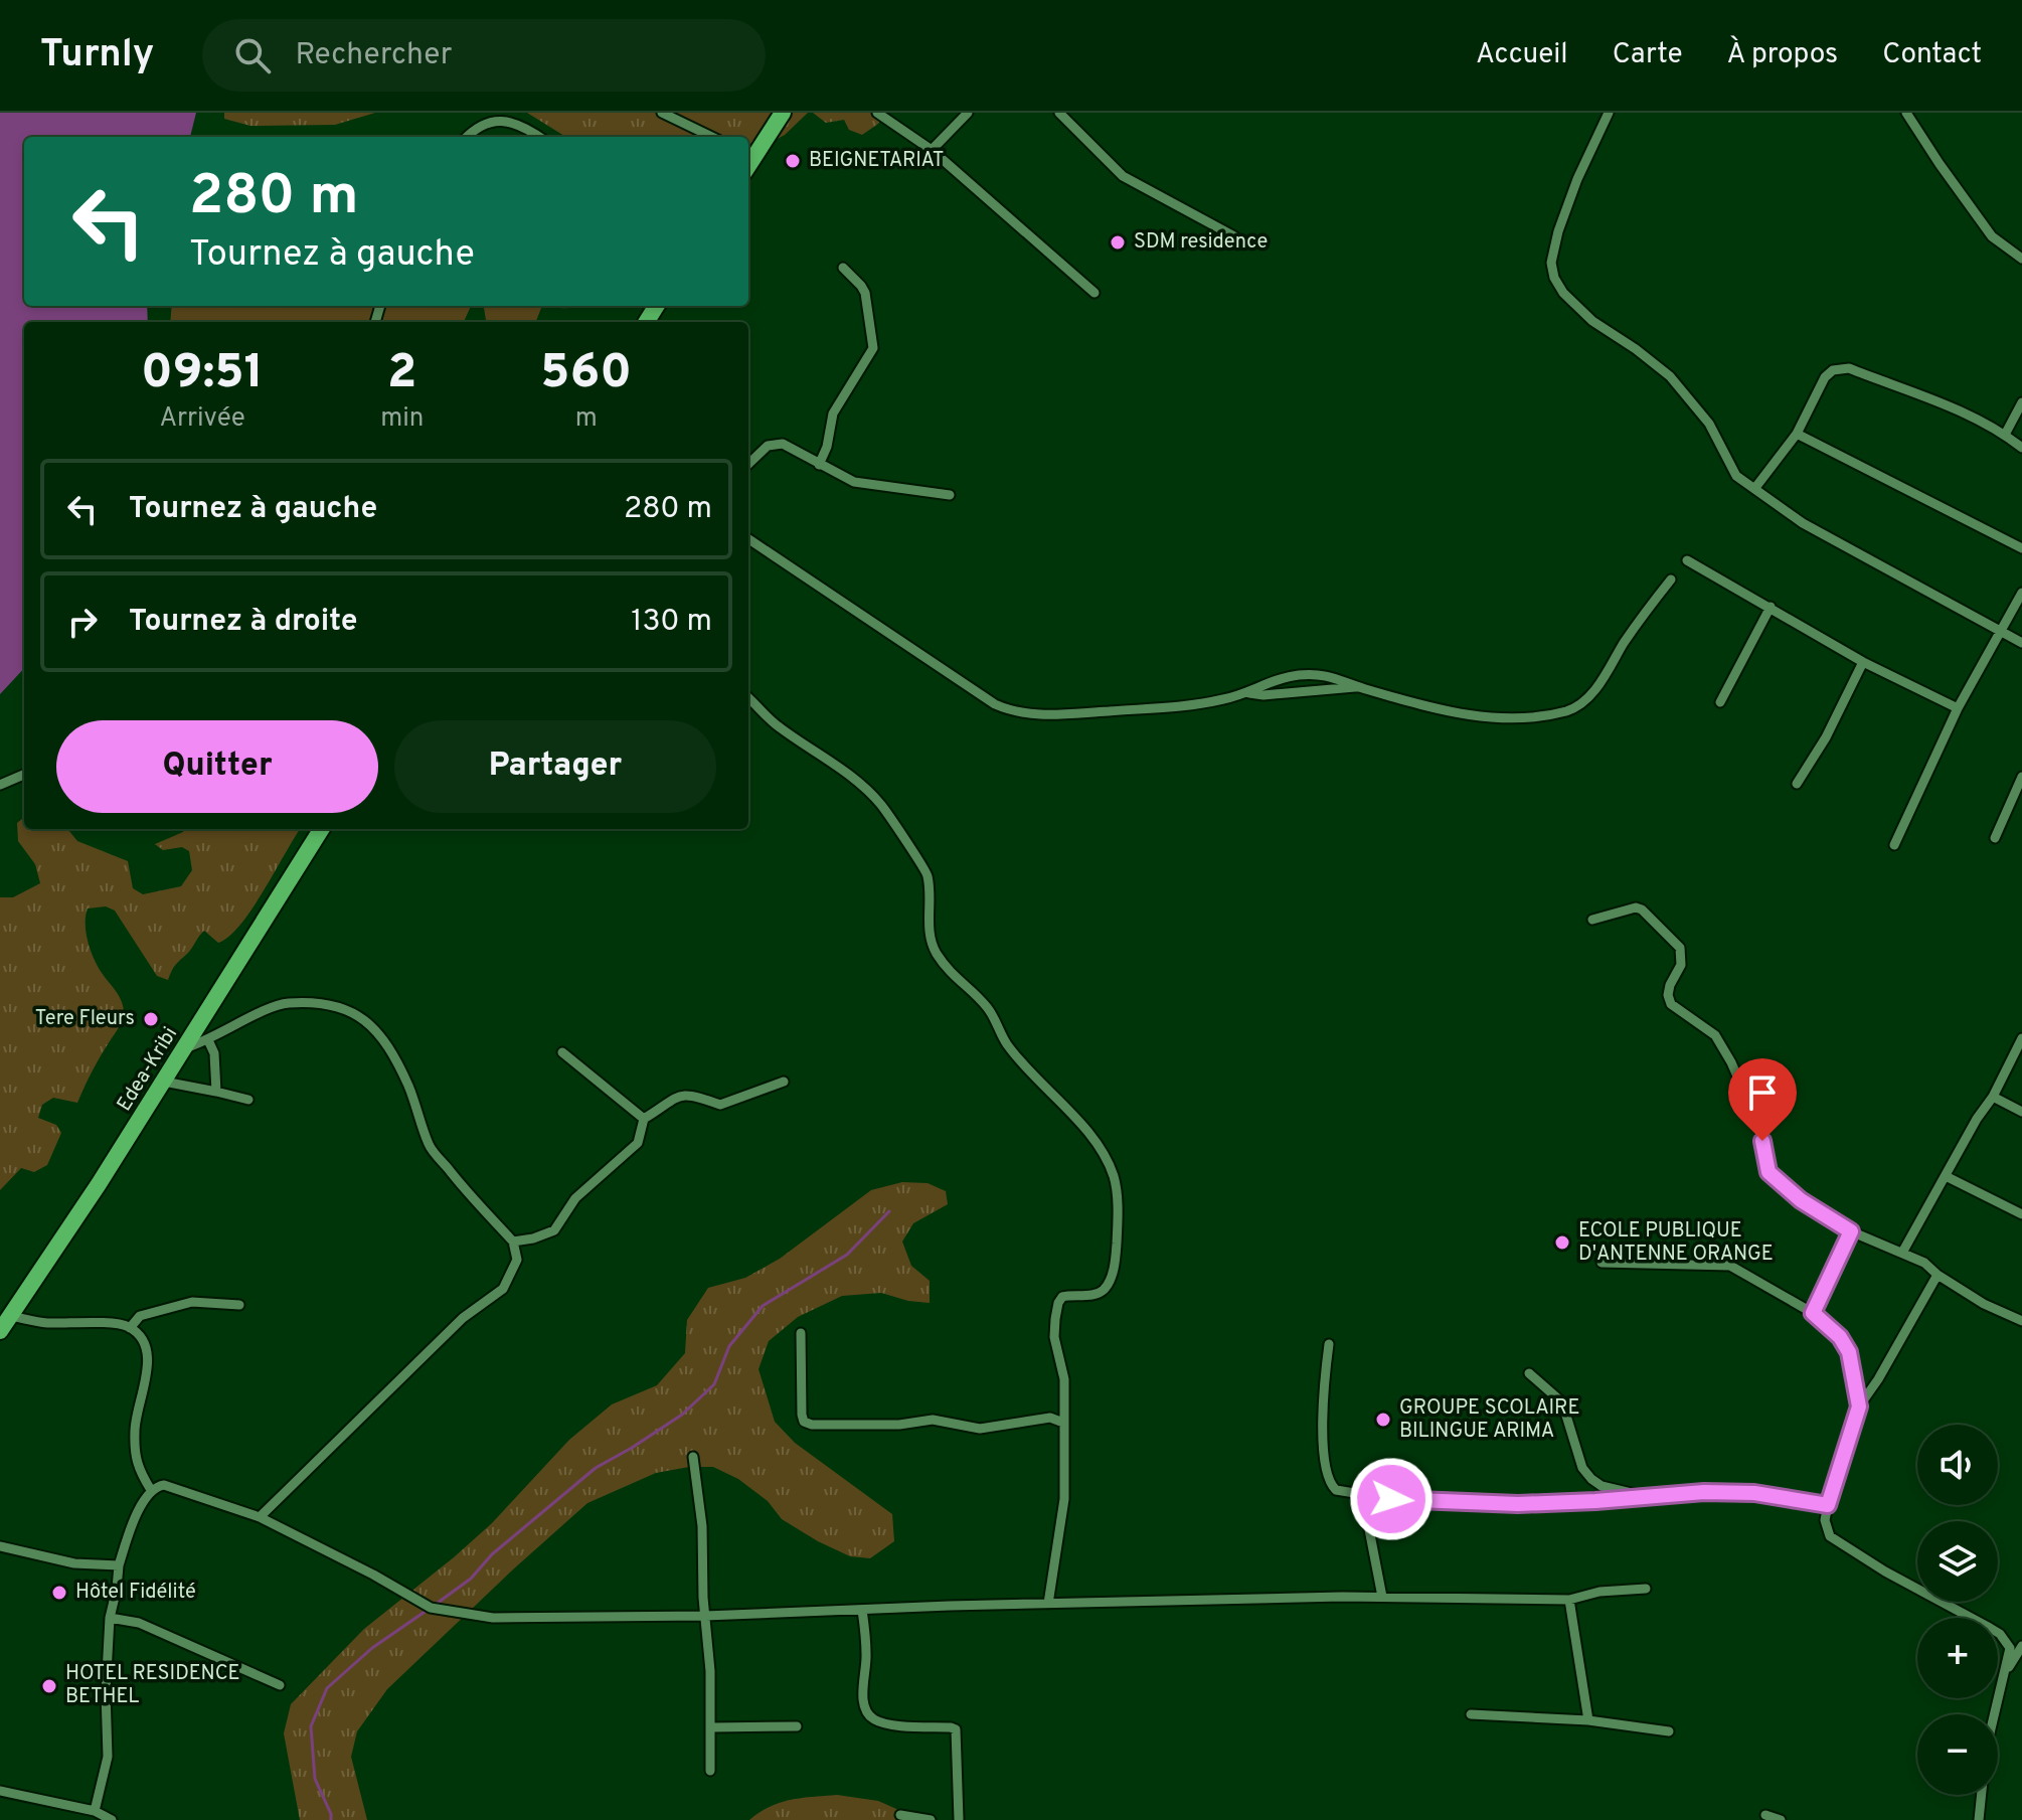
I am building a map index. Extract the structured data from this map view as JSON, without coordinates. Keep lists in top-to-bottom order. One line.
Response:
{"streets":{"highway":["Edea-Kribi"]},"places":["BEIGNETARIAT","SDM residence","Tere Fleurs","ECOLE PUBLIQUE D'ANTENNE ORANGE","GROUPE SCOLAIRE BILINGUE ARIMA","Hôtel Fidélité","HOTEL RESIDENCE BETHEL"],"page":{"header":"Turnly","search":"Rechercher","nav":["Accueil","Carte","À propos","Contact"],"turn":["280 m","Tournez à gauche"],"eta":["09:51","Arrivée","2","min","560","m"],"list":[{"name":"Tournez à gauche","value":"280 m"},{"name":"Tournez à droite","value":"130 m"}],"buttons":["Quitter","Partager"],"map_buttons":["+","−"]}}
